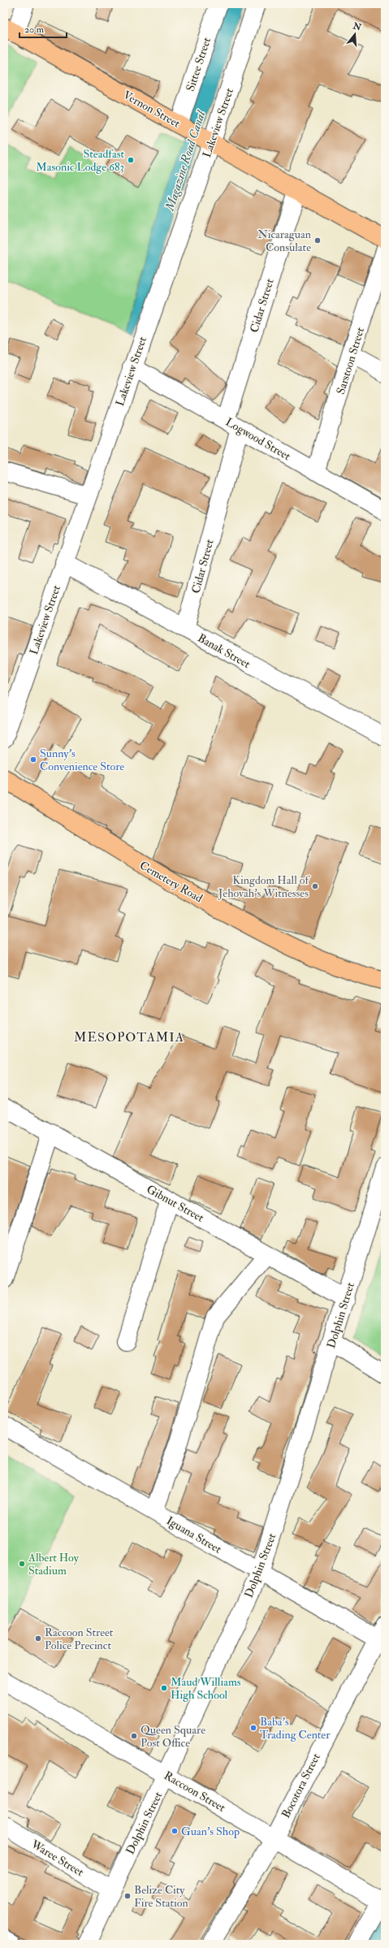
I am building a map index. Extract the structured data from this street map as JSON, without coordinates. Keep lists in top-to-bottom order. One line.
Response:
{"streets":{"main road":["Vernon Street","Cemetery Road"],"street":["Sittee Street","Lakeview Street","Cidar Street","Sarstoon Street","Logwood Street","Banak Street","Gibnut Street","Dolphin Street","Iguana Street","Bocotora Street","Raccoon Street","Waree Street"]},"crossings":[["Sittee Street","Vernon Street"],["Vernon Street","Lakeview Street"],["Vernon Street","Cidar Street"],["Lakeview Street","Logwood Street"],["Lakeview Street","Banak Street"],["Cidar Street","Logwood Street"],["Cidar Street","Banak Street"],["Sarstoon Street","Logwood Street"],["Gibnut Street","Dolphin Street"],["Dolphin Street","Iguana Street"],["Dolphin Street","Raccoon Street"],["Dolphin Street","Waree Street"],["Iguana Street","Bocotora Street"],["Bocotora Street","Raccoon Street"]],"districts":["MESOPOTAMIA"],"water":["Magazine Road Canal"],"places":["Steadfast Masonic Lodge 683","Nicaraguan Consulate","Sunny's Convenience Store","Kingdom Hall of Jehovah's Witnesses","Albert Hoy Stadium","Raccoon Street Police Precinct","Maud Williams High School","Baba's Trading Center","Queen Square Post Office","Guan's Shop","Belize City Fire Station"],"scale_bar":"20 m","north":"top"}
